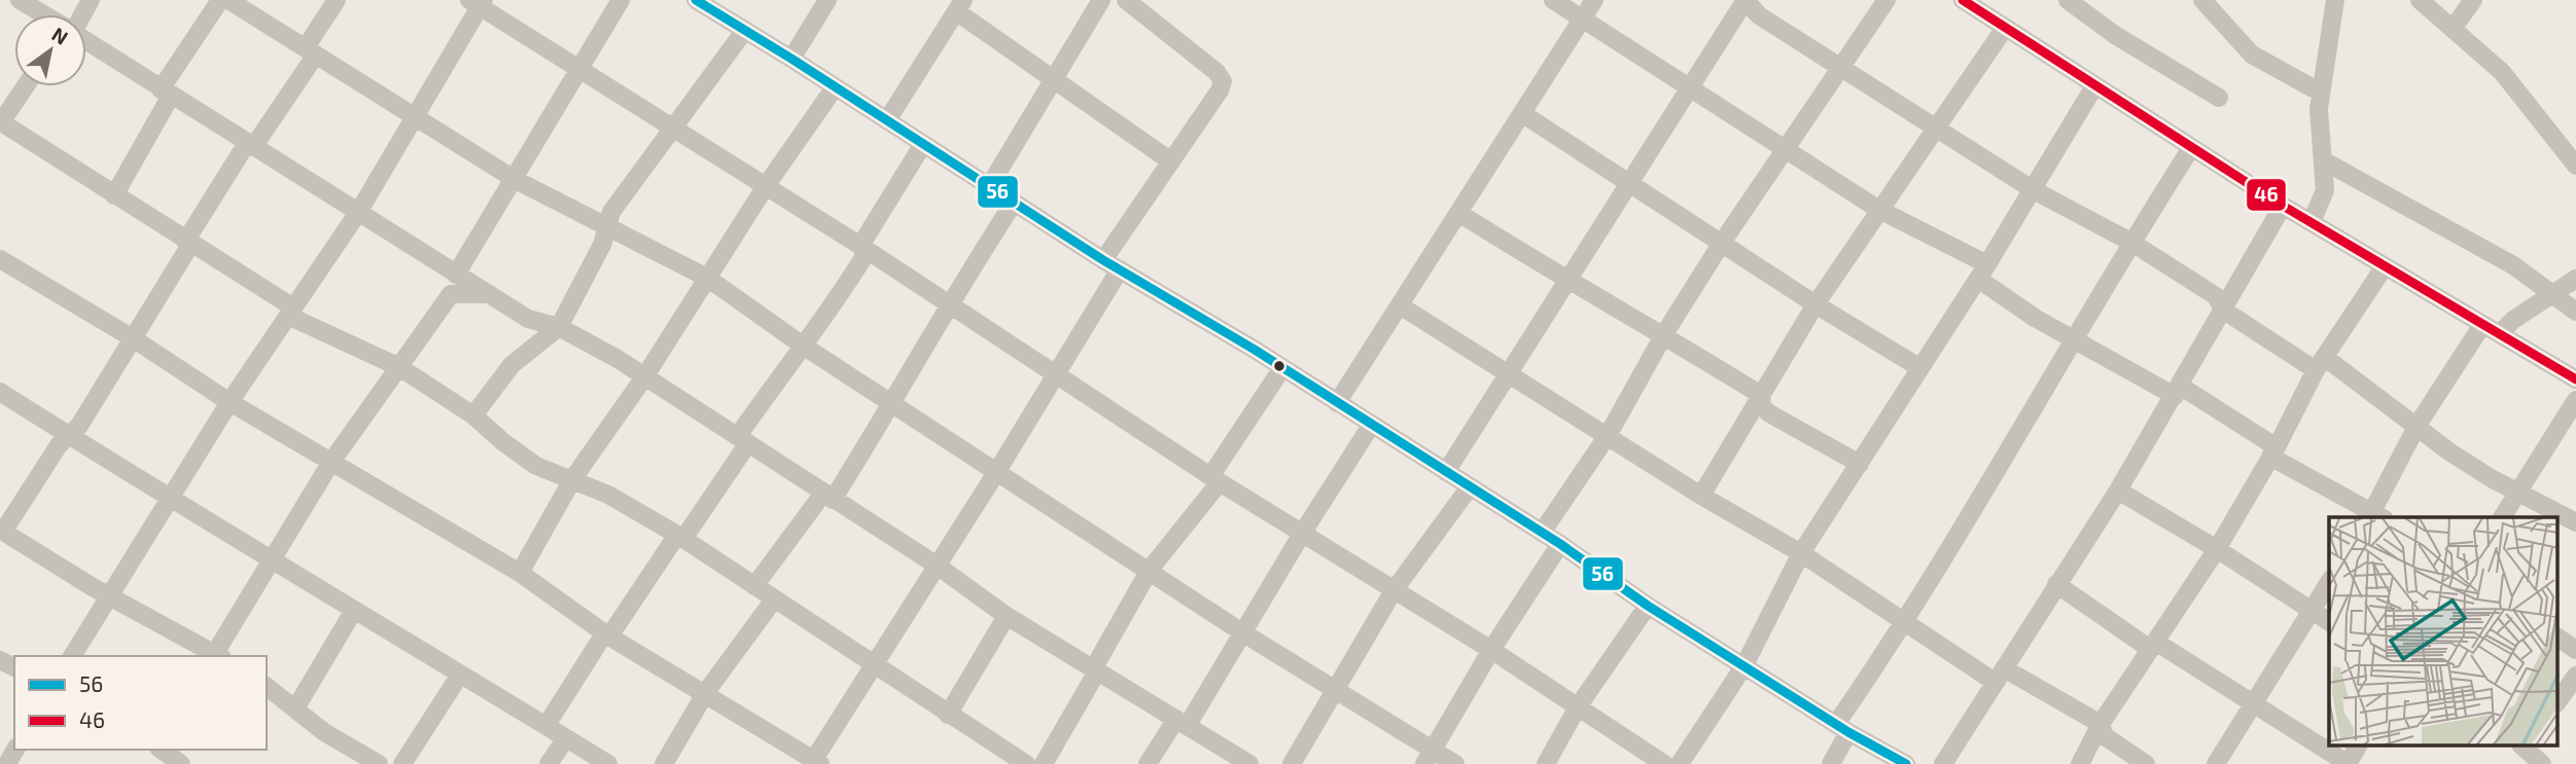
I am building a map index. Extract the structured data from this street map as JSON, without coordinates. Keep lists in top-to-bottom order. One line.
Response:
{"lines":["transit line 56","transit line 46"],"legend":["56","46"],"north":"top right"}
